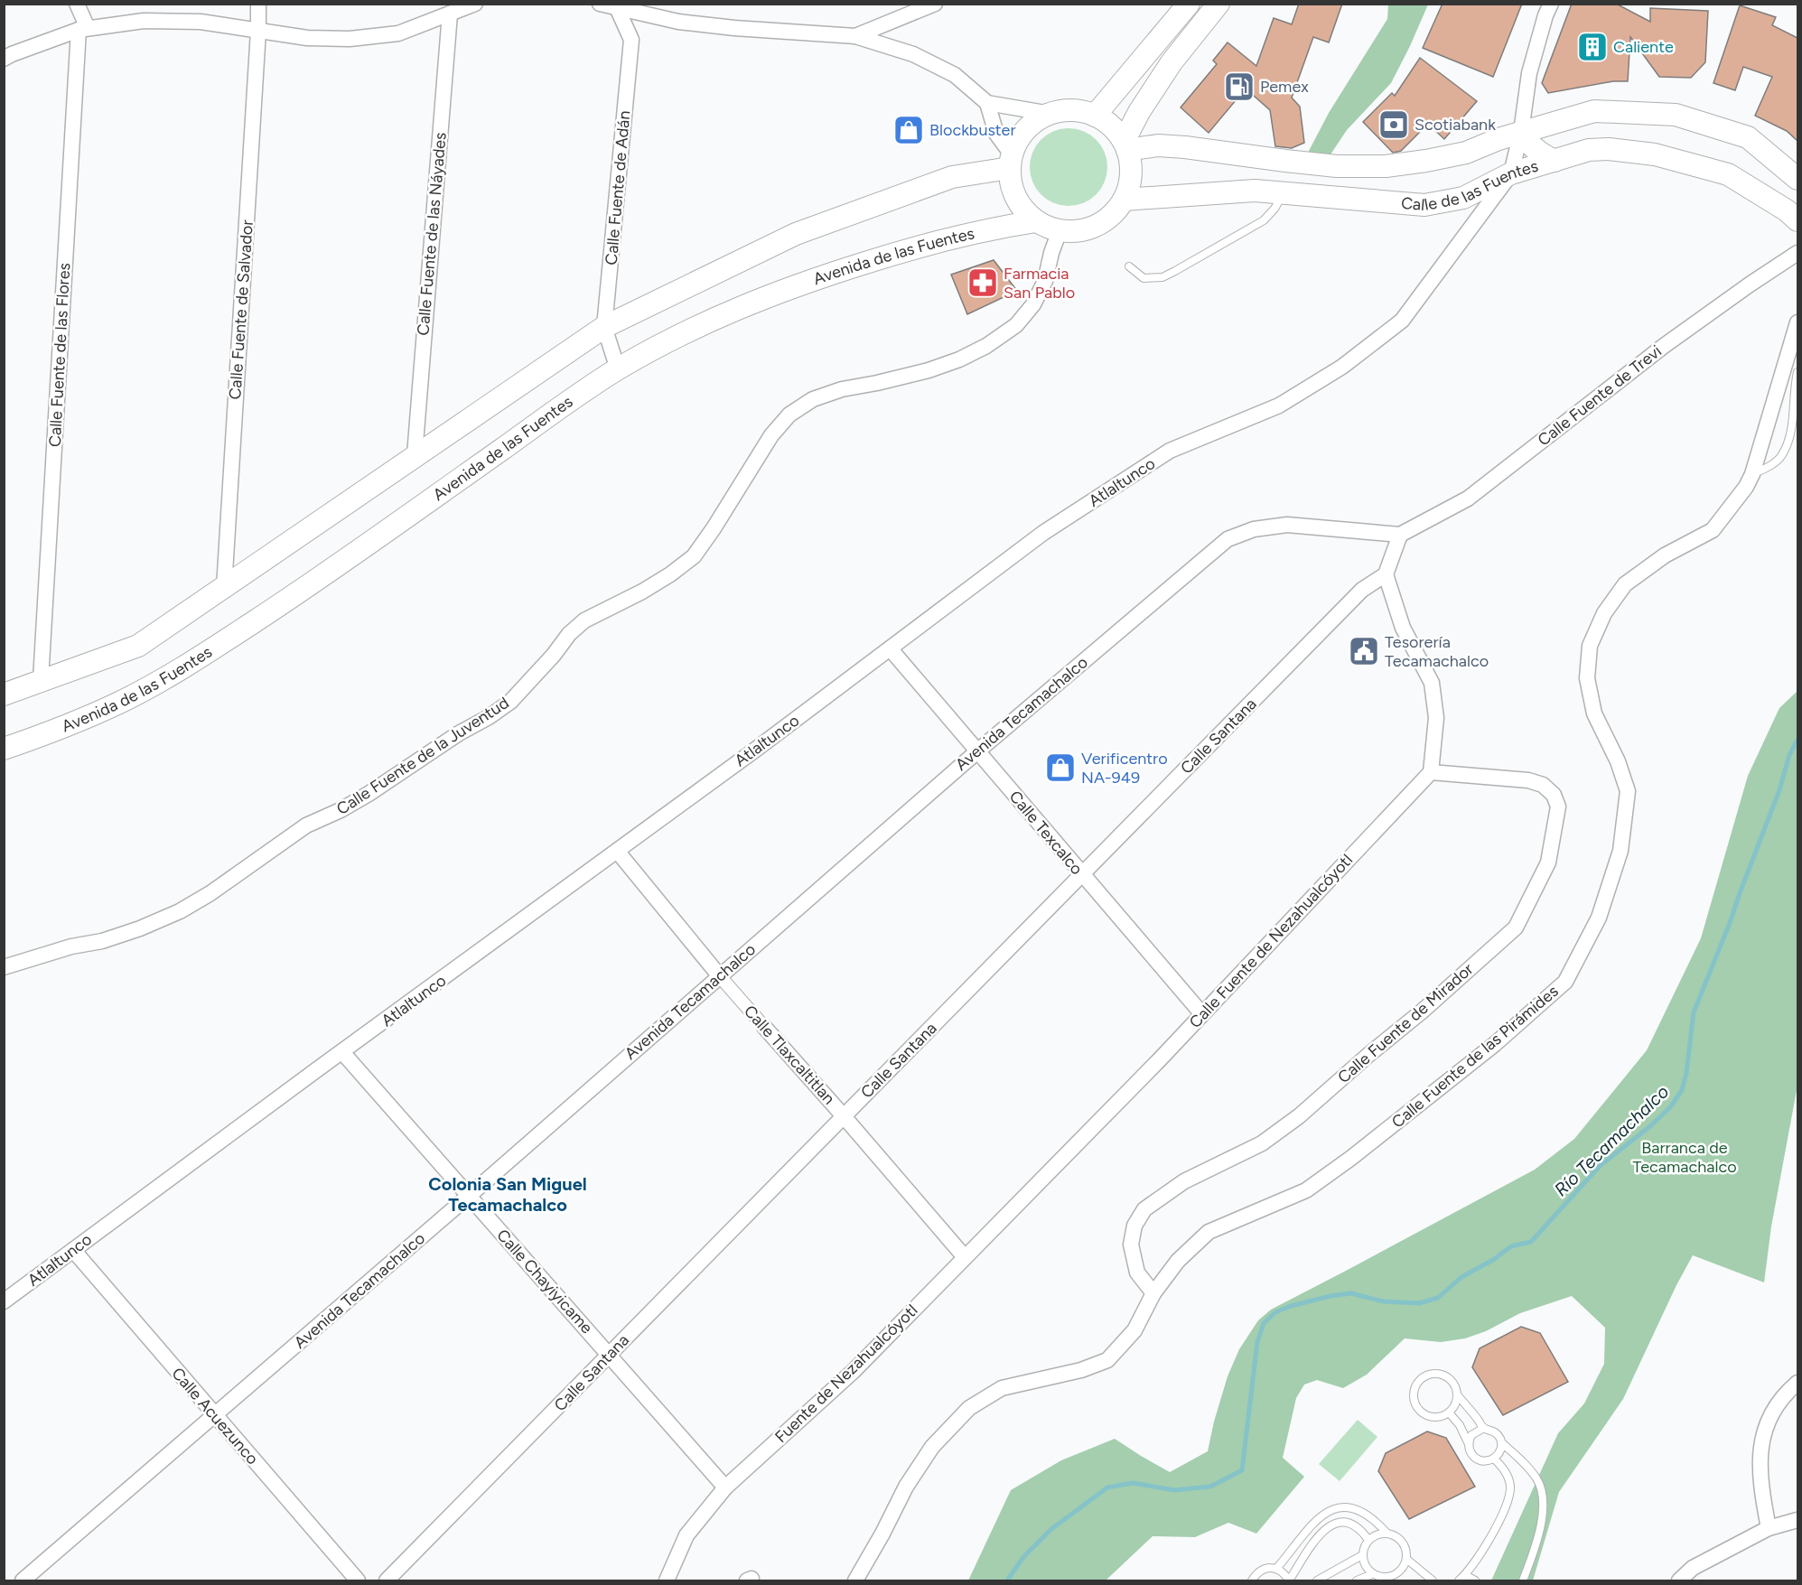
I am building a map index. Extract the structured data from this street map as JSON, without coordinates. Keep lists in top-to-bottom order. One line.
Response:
{"streets":{"main road":["Calle de las Fuentes","Avenida de las Fuentes"],"street":["Calle Fuente de Adán","Calle Fuente de las Náyades","Calle Fuente de Salvador","Calle Fuente de las Flores","Calle Fuente de Trevi","Atlaltunco","Avenida Tecamachalco","Calle Santana","Calle Fuente de la Juventud","Calle Texcalco","Calle Fuente de Nezahualcóyotl","Calle Fuente de Mirador","Calle Tlaxcaltitlan","Calle Fuente de las Pirámides","Calle Chayiyicame","Fuente de Nezahualcóyotl","Calle Acuezunco"]},"crossings":[["Calle de las Fuentes","Avenida de las Fuentes"],["Calle de las Fuentes","Atlaltunco"],["Calle de las Fuentes","Calle Fuente de la Juventud"],["Calle Fuente de Adán","Avenida de las Fuentes"],["Avenida de las Fuentes","Calle Fuente de la Juventud"],["Calle Fuente de Trevi","Avenida Tecamachalco"],["Atlaltunco","Calle Texcalco"],["Atlaltunco","Calle Tlaxcaltitlan"],["Atlaltunco","Calle Chayiyicame"],["Atlaltunco","Calle Acuezunco"],["Avenida Tecamachalco","Calle Texcalco"],["Avenida Tecamachalco","Calle Tlaxcaltitlan"],["Avenida Tecamachalco","Calle Chayiyicame"],["Avenida Tecamachalco","Calle Acuezunco"],["Calle Santana","Calle Texcalco"],["Calle Santana","Calle Tlaxcaltitlan"],["Calle Santana","Calle Chayiyicame"],["Calle Texcalco","Calle Fuente de Nezahualcóyotl"],["Calle Fuente de Nezahualcóyotl","Calle Fuente de Mirador"],["Calle Fuente de Nezahualcóyotl","Calle Tlaxcaltitlan"],["Calle Fuente de Nezahualcóyotl","Fuente de Nezahualcóyotl"],["Calle Fuente de Mirador","Calle Fuente de las Pirámides"],["Calle Tlaxcaltitlan","Fuente de Nezahualcóyotl"],["Calle Chayiyicame","Fuente de Nezahualcóyotl"]],"districts":["Colonia San Miguel Tecamachalco"],"water":["Río Tecamachalco"],"parks":["Barranca de Tecamachalco"],"places":{"building":["Caliente"],"fuel station":["Pemex"],"bank":["Scotiabank"],"shop":["Blockbuster","Verificentro NA-949"],"pharmacy":["Farmacia San Pablo"],"public building":["Tesorería Tecamachalco"]}}
